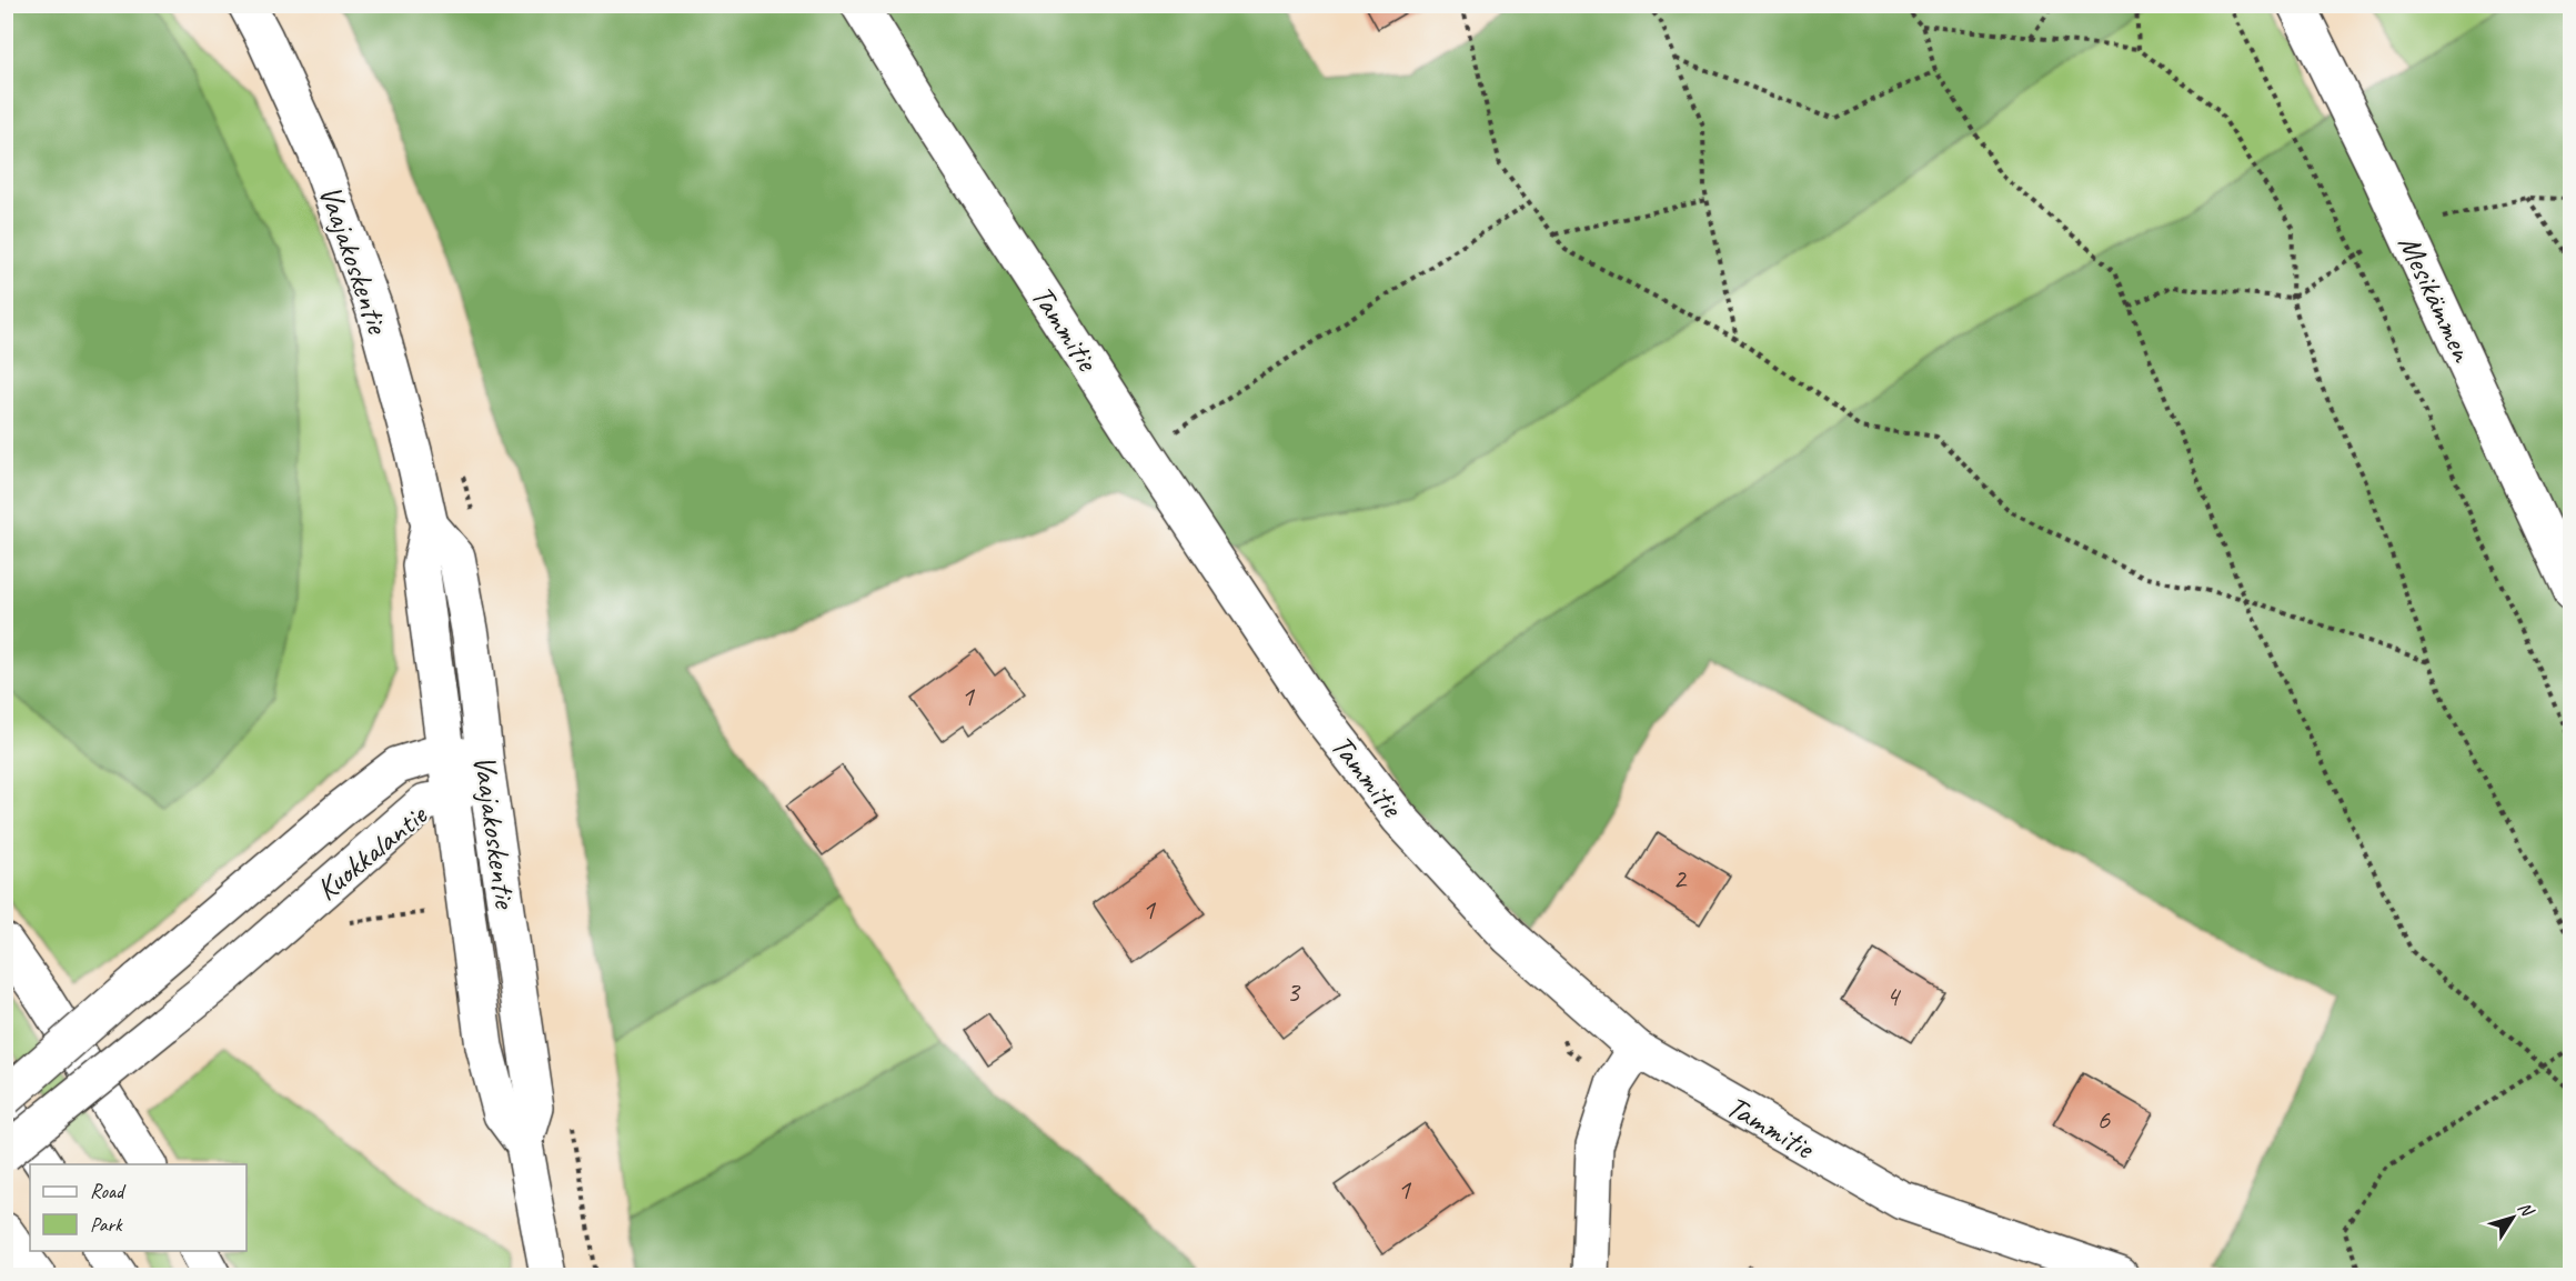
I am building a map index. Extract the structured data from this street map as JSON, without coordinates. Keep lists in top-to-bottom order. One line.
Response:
{"streets":{"main road":["Vaajakoskentie","Mesikämmen","Tammitie","Kuokkalantie"]},"crossings":[["Vaajakoskentie","Kuokkalantie"]],"house_numbers":["1","2","1","3","4","6","1"],"legend":["Road","Park"],"north":"top right"}
